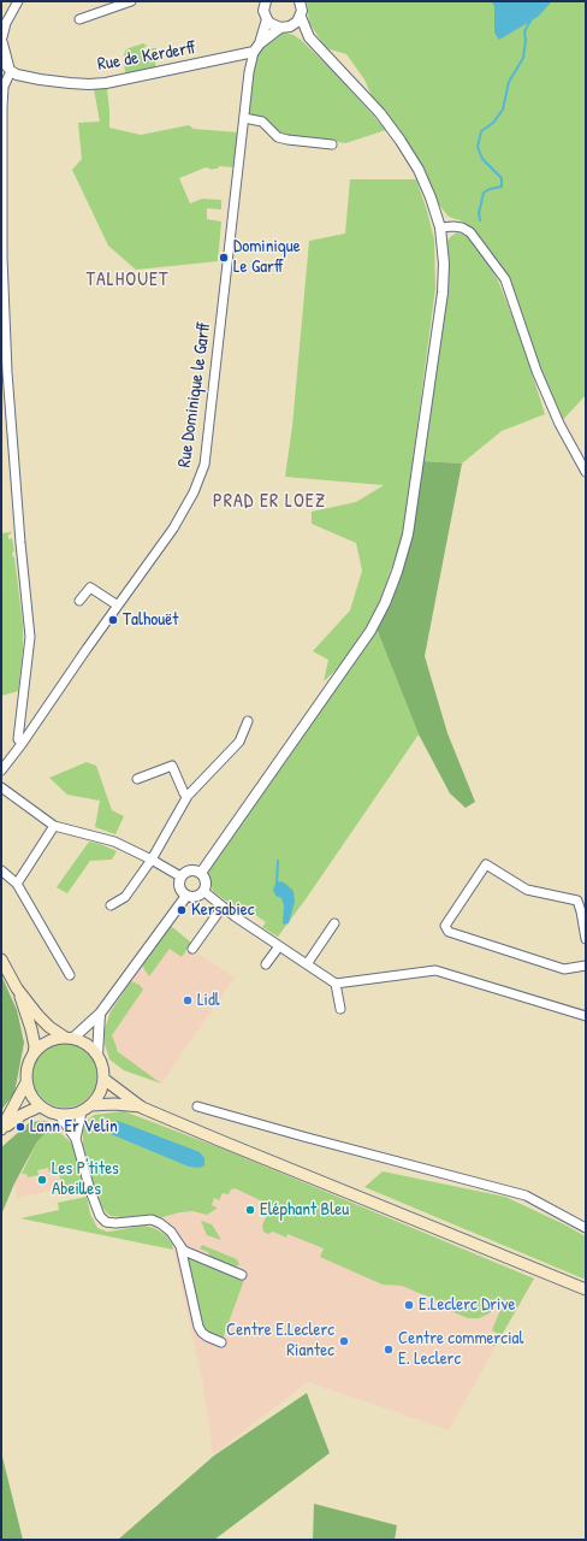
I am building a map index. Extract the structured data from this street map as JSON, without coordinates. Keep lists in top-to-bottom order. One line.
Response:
{"streets":{"street":["Rue de Kerderff","Rue Dominique le Garff"]},"crossings":[["Rue de Kerderff","Rue Dominique le Garff"]],"districts":["TALHOUET","PRAD ER LOEZ"],"places":["Dominique Le Garff","Talhouët","Kersabiec","Lidl","Lann Er Velin","Les P'tites Abeilles","Eléphant Bleu","E.Leclerc Drive","Centre E.Leclerc Riantec","Centre commercial E. Leclerc"]}
